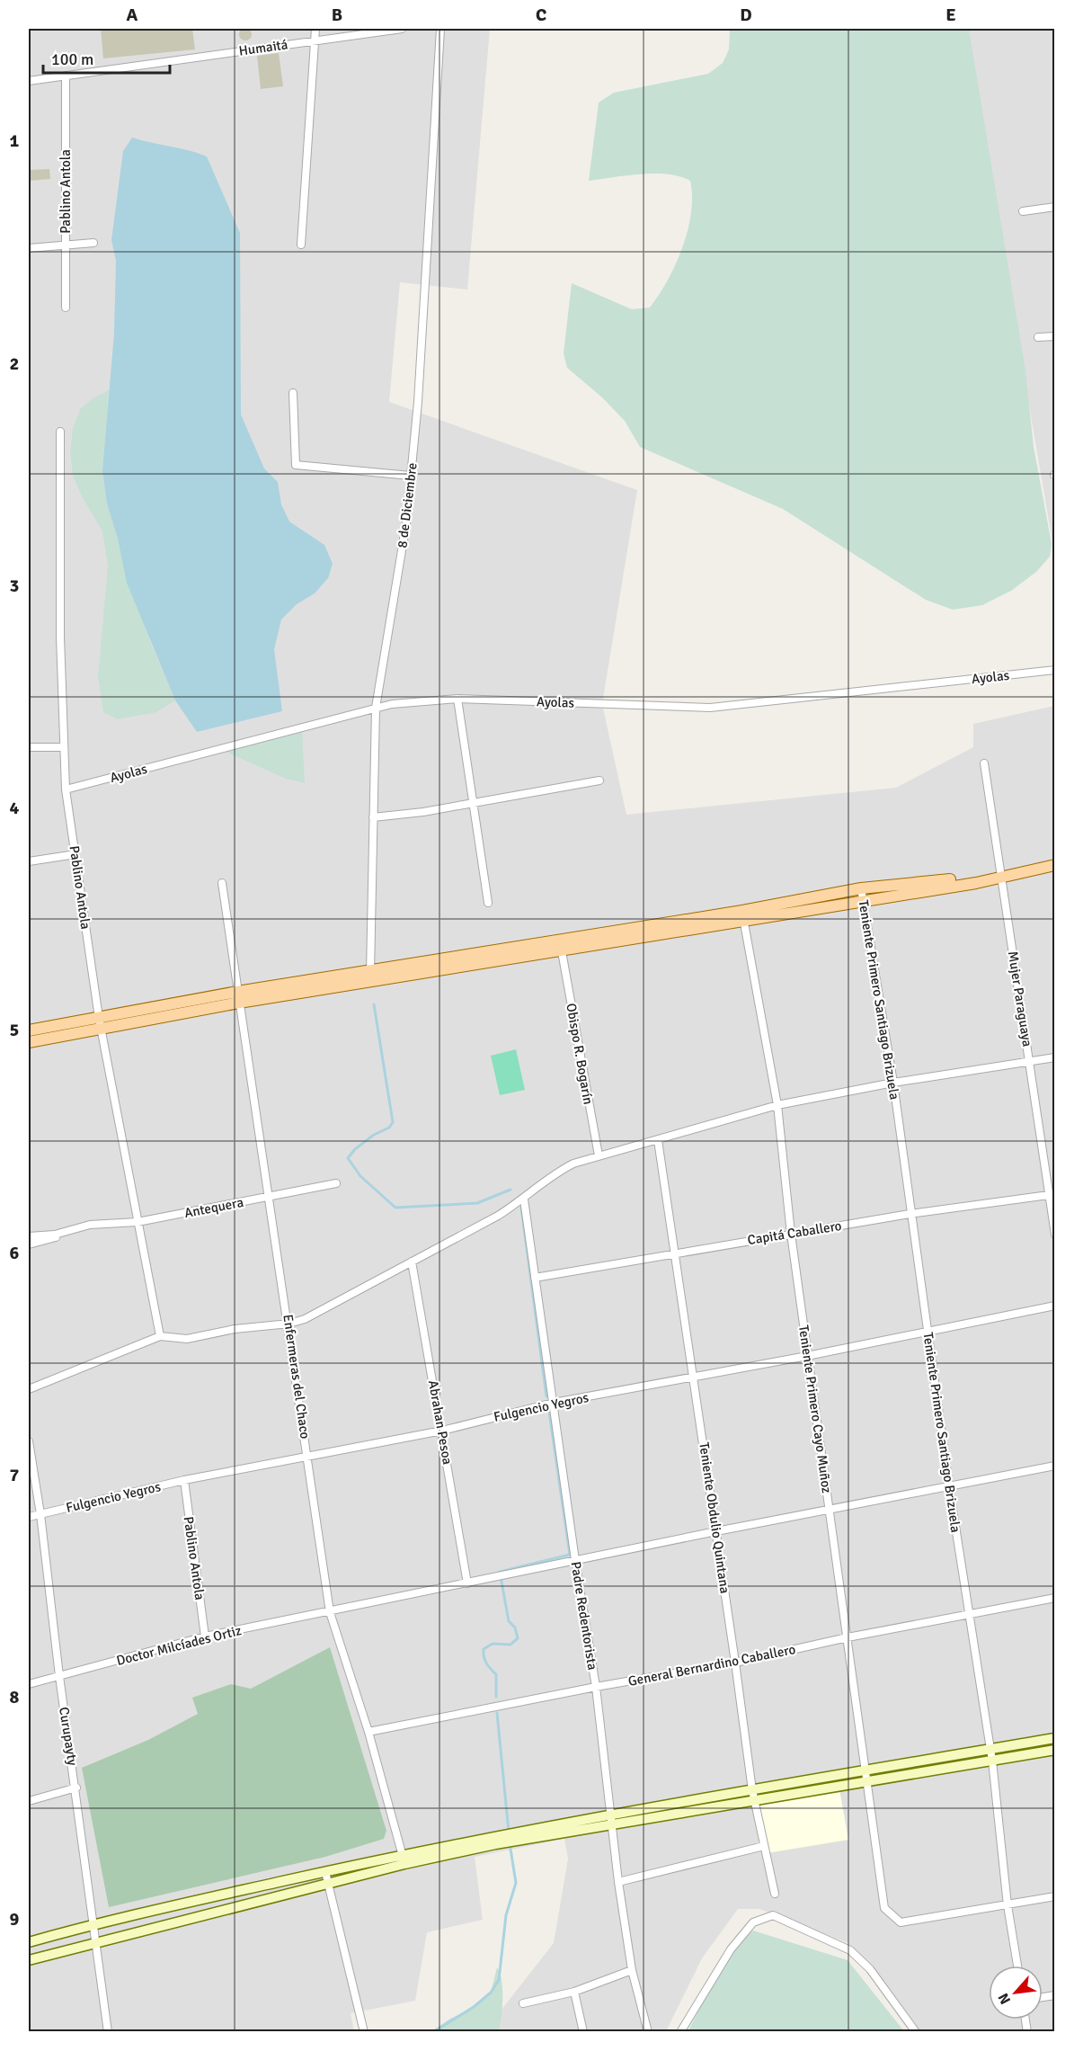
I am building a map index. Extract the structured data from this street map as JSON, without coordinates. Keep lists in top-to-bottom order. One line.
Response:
{"streets":{"street":["Humaitá","Pablino Antola","8 de Diciembre","Ayolas","Mujer Paraguaya","Teniente Primero Santiago Brizuela","Obispo R. Bogarín","Antequera","Capitá Caballero","Enfermeras del Chaco","Fulgencio Yegros","Teniente Primero Cayo Muñoz","Abrahan Pesoa","Teniente Obdulio Quintana","Padre Redentorista","Doctor Milcíades Ortiz","General Bernardino Caballero","Curupayty"]},"crossings":[["Humaitá","Pablino Antola"],["Pablino Antola","Ayolas"],["Pablino Antola","Antequera"],["Pablino Antola","Fulgencio Yegros"],["Pablino Antola","Doctor Milcíades Ortiz"],["8 de Diciembre","Ayolas"],["Mujer Paraguaya","Capitá Caballero"],["Teniente Primero Santiago Brizuela","Capitá Caballero"],["Teniente Primero Santiago Brizuela","Fulgencio Yegros"],["Teniente Primero Santiago Brizuela","Teniente Primero Cayo Muñoz"],["Teniente Primero Santiago Brizuela","Doctor Milcíades Ortiz"],["Teniente Primero Santiago Brizuela","General Bernardino Caballero"],["Antequera","Enfermeras del Chaco"],["Capitá Caballero","Teniente Primero Cayo Muñoz"],["Capitá Caballero","Teniente Obdulio Quintana"],["Capitá Caballero","Padre Redentorista"],["Enfermeras del Chaco","Fulgencio Yegros"],["Enfermeras del Chaco","Doctor Milcíades Ortiz"],["Enfermeras del Chaco","General Bernardino Caballero"],["Fulgencio Yegros","Teniente Primero Cayo Muñoz"],["Fulgencio Yegros","Abrahan Pesoa"],["Fulgencio Yegros","Teniente Obdulio Quintana"],["Fulgencio Yegros","Padre Redentorista"],["Fulgencio Yegros","Curupayty"],["Teniente Primero Cayo Muñoz","Doctor Milcíades Ortiz"],["Teniente Primero Cayo Muñoz","General Bernardino Caballero"],["Abrahan Pesoa","Doctor Milcíades Ortiz"],["Teniente Obdulio Quintana","Doctor Milcíades Ortiz"],["Teniente Obdulio Quintana","General Bernardino Caballero"],["Padre Redentorista","Doctor Milcíades Ortiz"],["Padre Redentorista","General Bernardino Caballero"],["Doctor Milcíades Ortiz","Curupayty"]],"scale_bar":"100 m","north":"bottom left","grid":{"columns":["A","B","C","D","E"],"rows":["1","2","3","4","5","6","7","8","9"]}}
